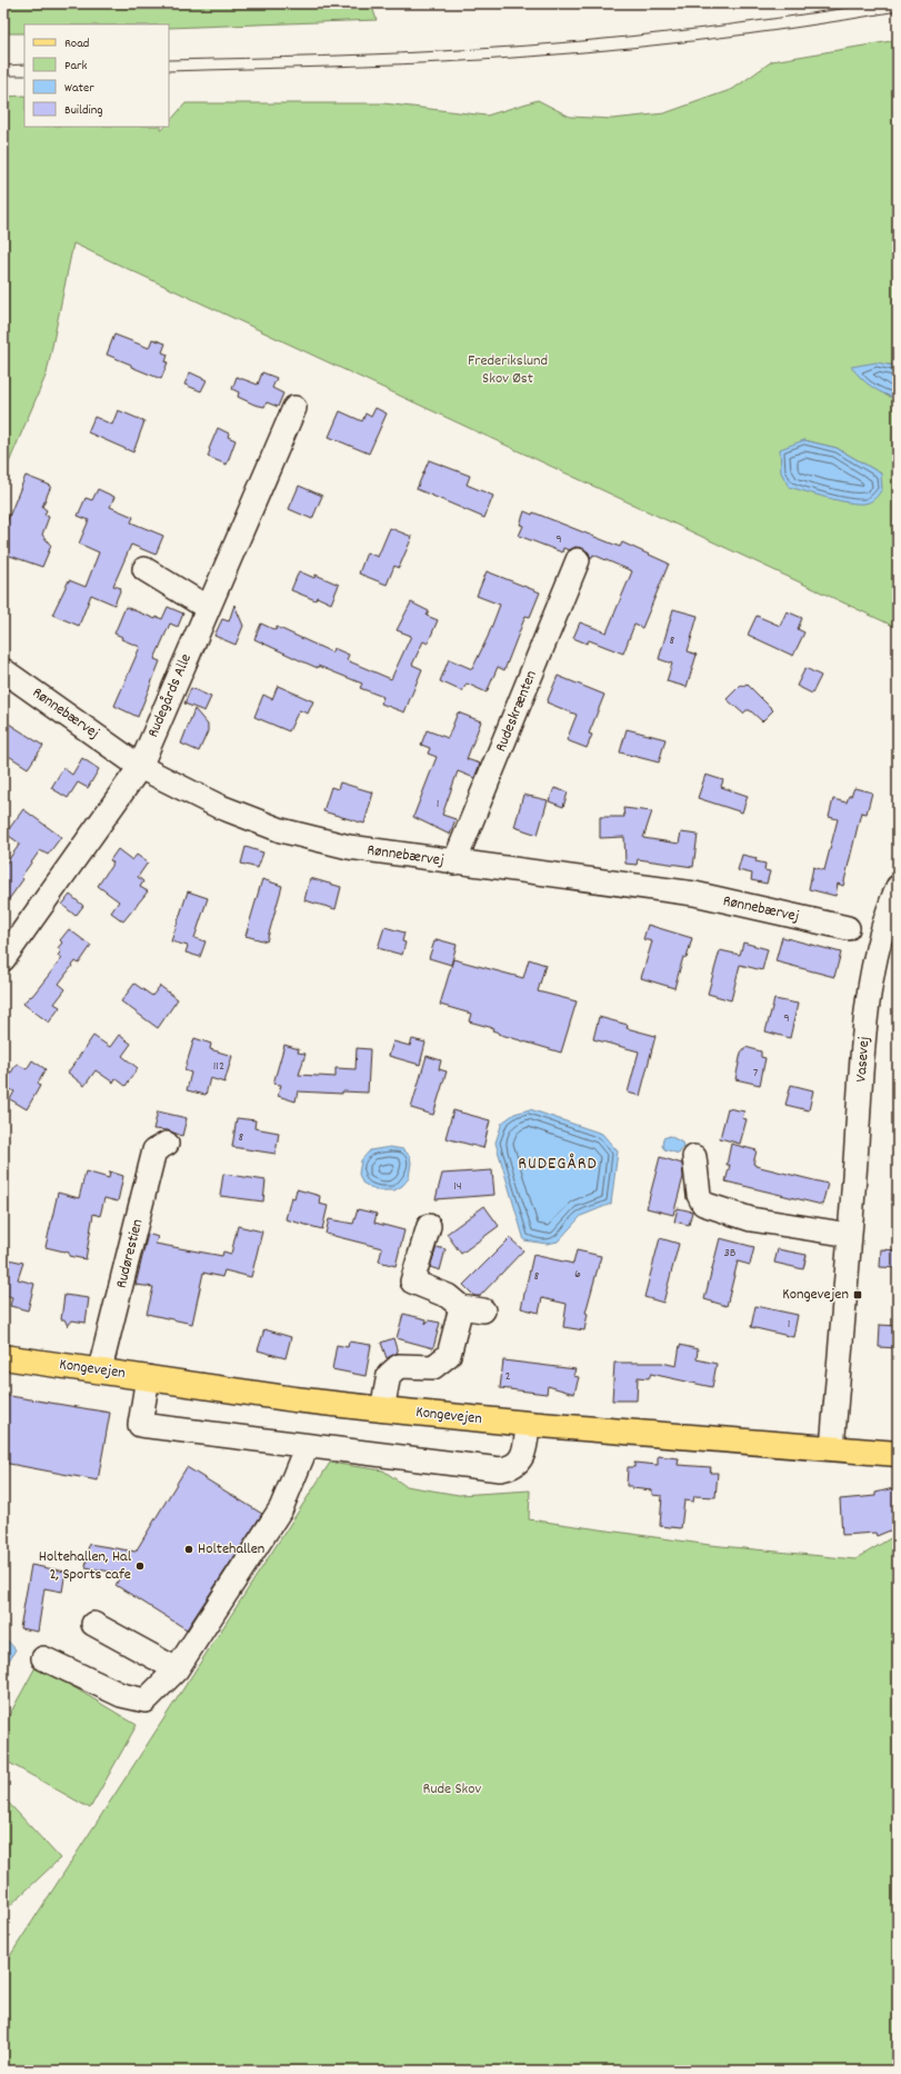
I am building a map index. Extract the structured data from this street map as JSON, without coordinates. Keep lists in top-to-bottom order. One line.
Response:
{"streets":{"main road":["Kongevejen"],"street":["Rudegårds Alle","Rudeskrænten","Rønnebærvej","Vasevej","Rudørestien"]},"crossings":[["Rudegårds Alle","Rønnebærvej"],["Rudeskrænten","Rønnebærvej"],["Vasevej","Kongevejen"],["Rudørestien","Kongevejen"]],"districts":["RUDEGÅRD"],"parks":["Frederikslund Skov Øst","Rude Skov"],"places":{"transit":["Kongevejen"],"other":["Holtehallen","Holtehallen, Hal 2, Sports cafe"]},"house_numbers":["9","8","1","9","112","7","8","14","3B","6","8","1","2"],"legend":["Road","Park","Water","Building"]}
